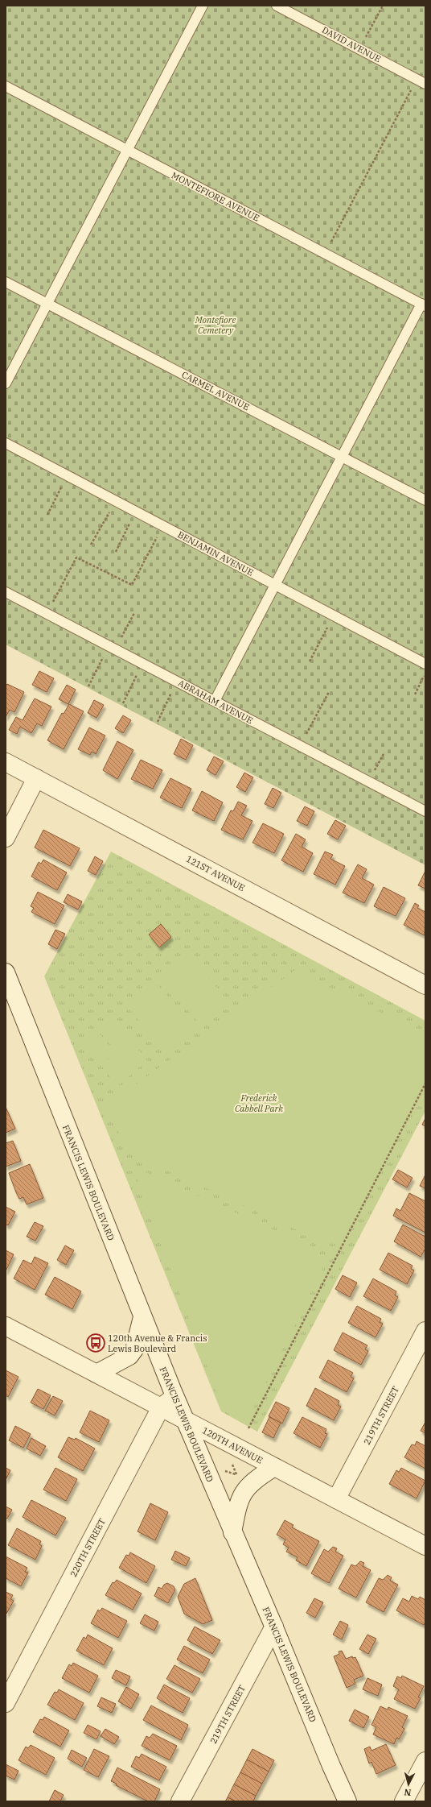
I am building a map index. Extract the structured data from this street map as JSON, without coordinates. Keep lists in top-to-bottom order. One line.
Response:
{"streets":{"street":["121ST AVENUE","FRANCIS LEWIS BOULEVARD","219TH STREET","120TH AVENUE","220TH STREET"],"lane":["DAVID AVENUE","MONTEFIORE AVENUE","CARMEL AVENUE","BENJAMIN AVENUE","ABRAHAM AVENUE"]},"crossings":[["FRANCIS LEWIS BOULEVARD","219TH STREET"],["FRANCIS LEWIS BOULEVARD","120TH AVENUE"],["FRANCIS LEWIS BOULEVARD","220TH STREET"],["219TH STREET","120TH AVENUE"],["120TH AVENUE","220TH STREET"]],"parks":["Montefiore Cemetery","Frederick Cabbell Park"],"places":{"bus stop":["120th Avenue & Francis Lewis Boulevard"]},"north":"bottom"}
